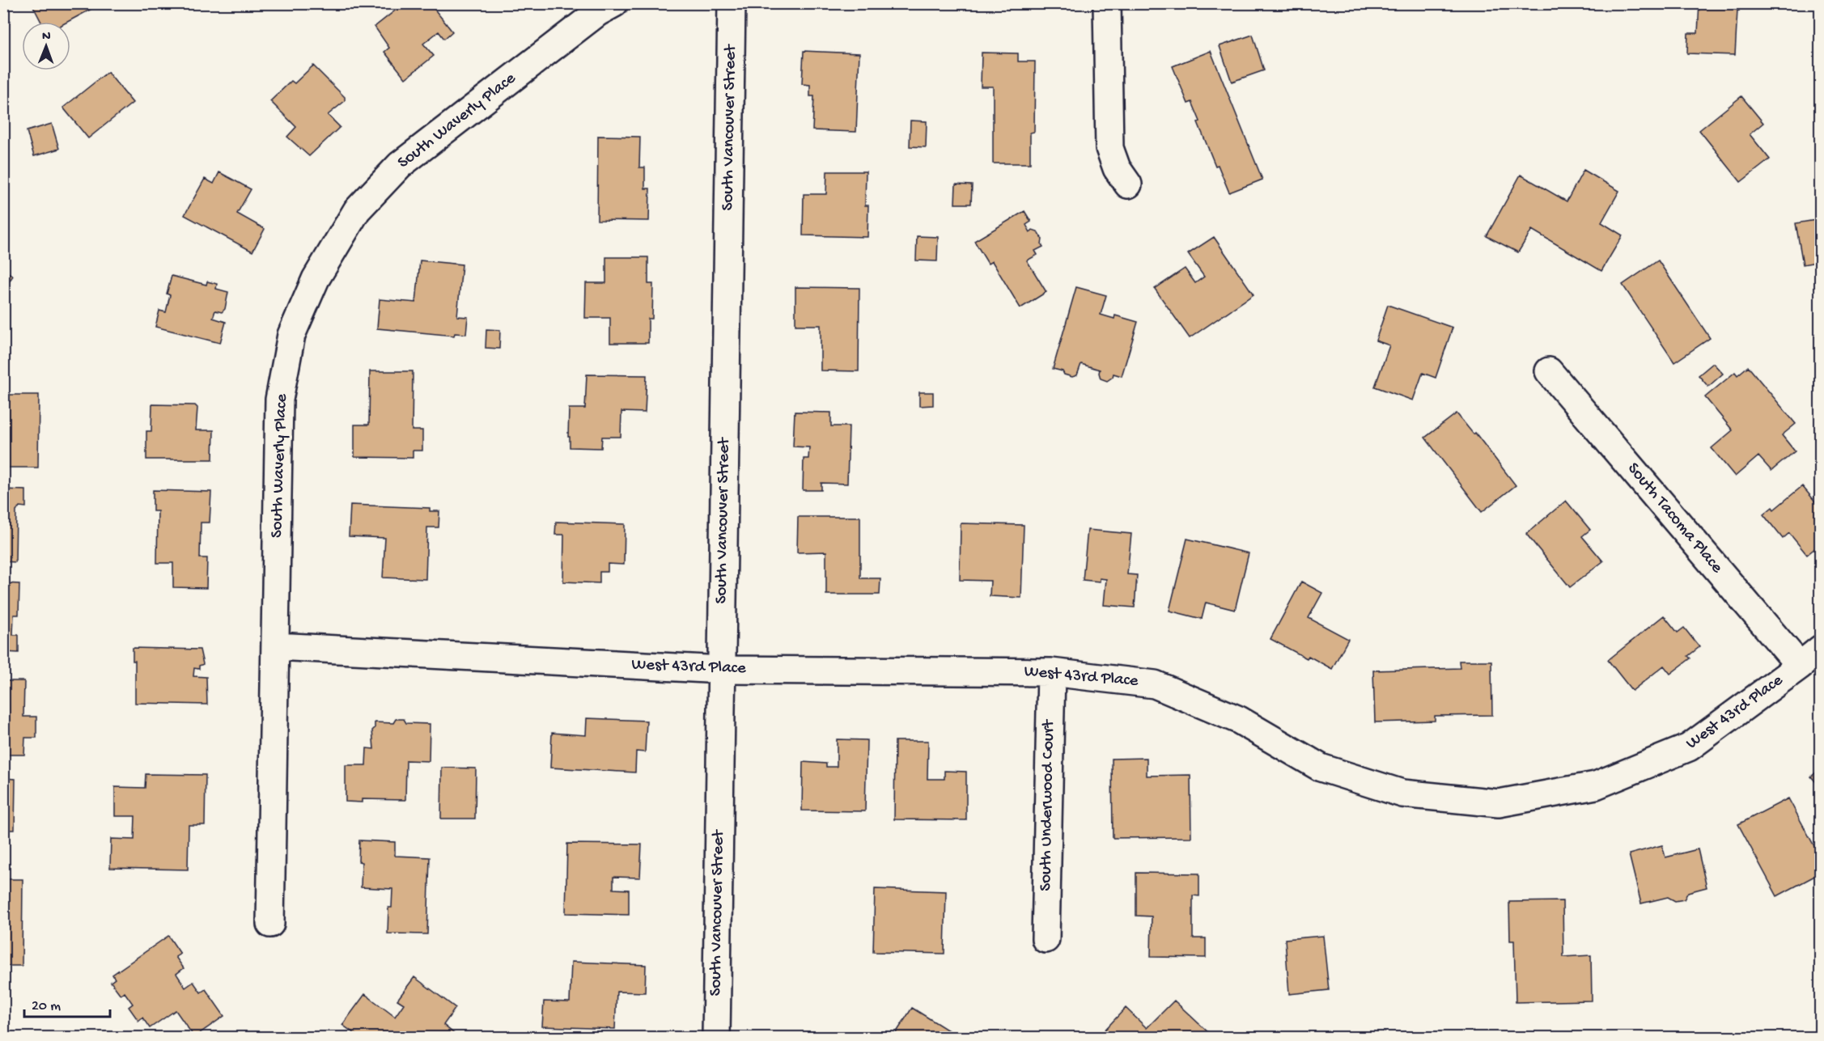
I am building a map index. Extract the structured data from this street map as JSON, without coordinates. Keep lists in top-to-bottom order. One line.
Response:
{"streets":{"street":["South Waverly Place","South Vancouver Street","South Tacoma Place","West 43rd Place","South Underwood Court"]},"crossings":[["South Waverly Place","West 43rd Place"],["South Vancouver Street","West 43rd Place"],["South Tacoma Place","West 43rd Place"],["West 43rd Place","South Underwood Court"]],"scale_bar":"20 m","north":"top"}
